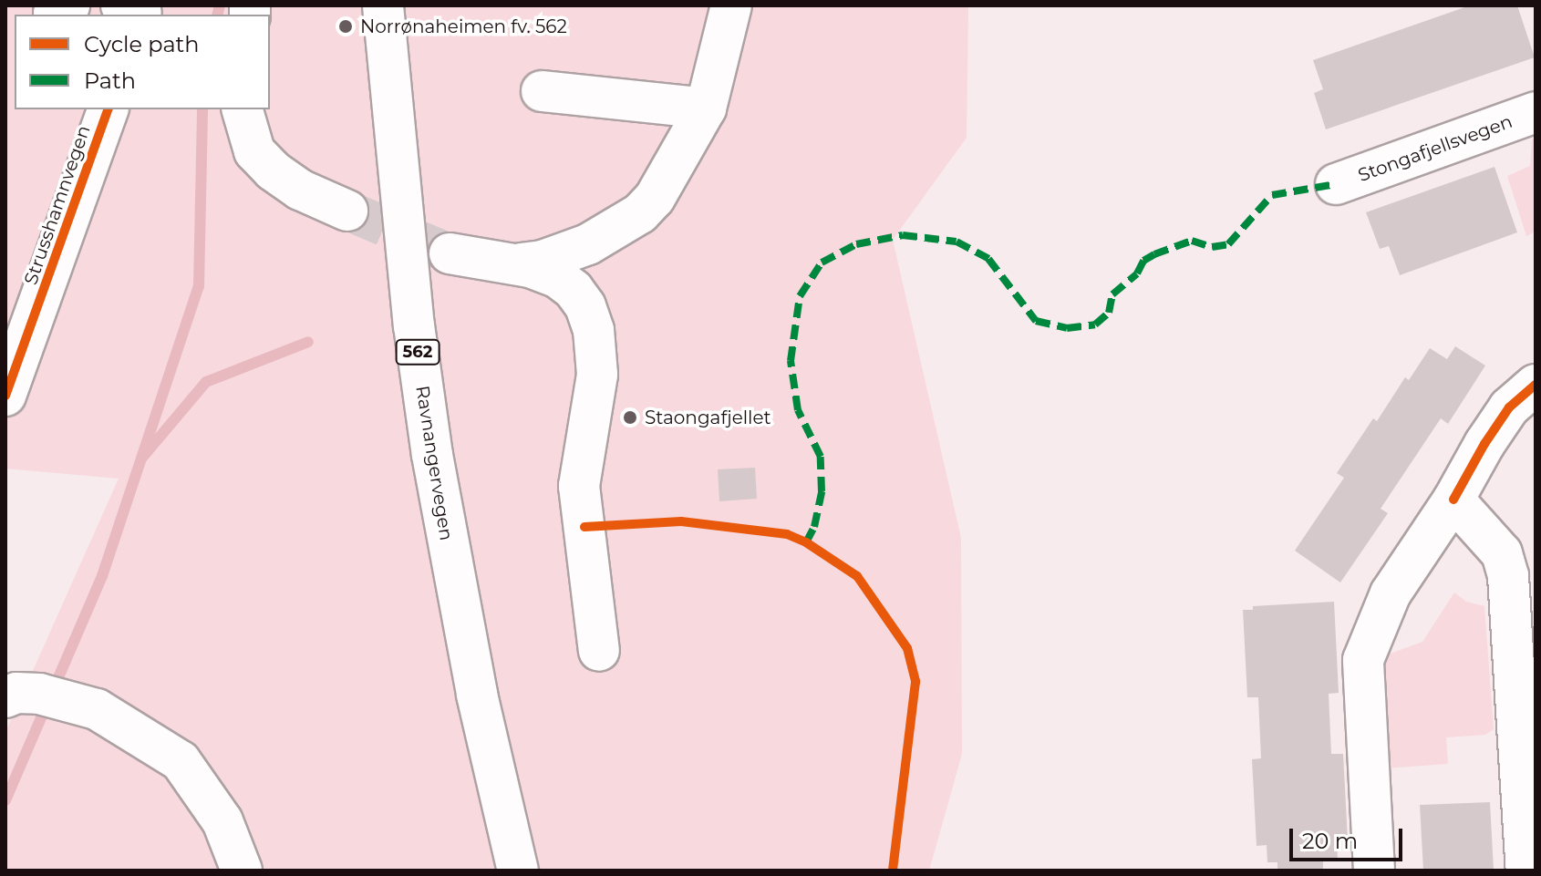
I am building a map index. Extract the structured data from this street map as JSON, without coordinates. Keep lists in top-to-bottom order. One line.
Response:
{"streets":{"main road":["Stongafjellsvegen","Strusshamnvegen","562","Ravnangervegen"]},"places":["Norrønaheimen fv. 562","Staongafjellet"],"legend":["Cycle path","Path"],"scale_bar":"20 m"}
